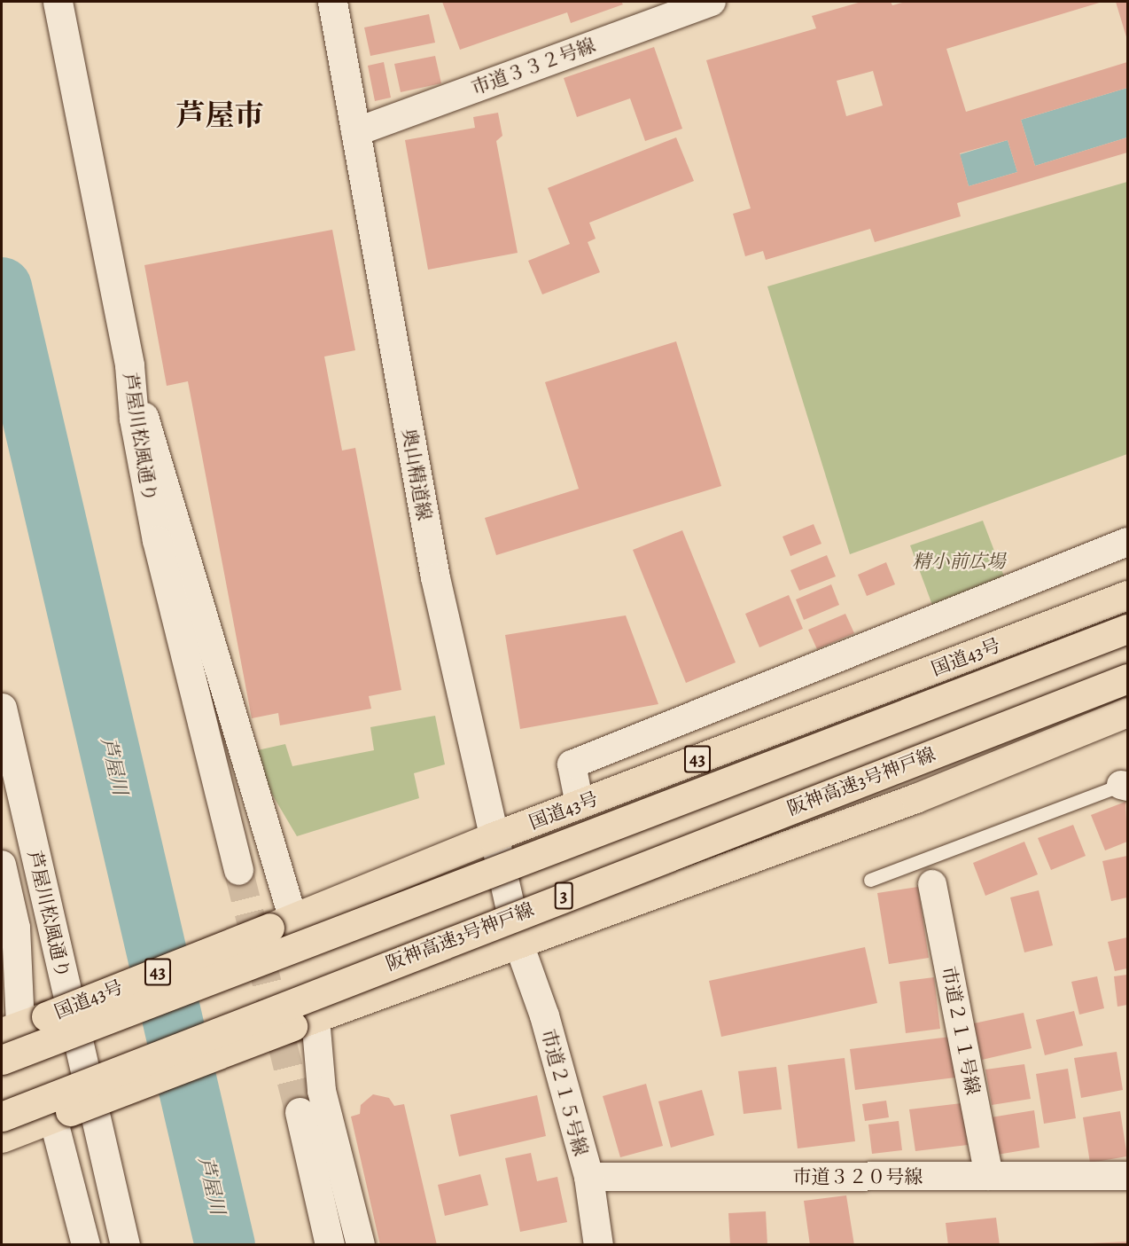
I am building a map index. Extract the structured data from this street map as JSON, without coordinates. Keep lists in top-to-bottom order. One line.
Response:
{"streets":{"highway":["国道43号","43","阪神高速3号神戸線","3"],"street":["市道３３２号線","芦屋川松風通り","奥山精道線","市道２１１号線","市道２１５号線","市道３２０号線"]},"crossings":[["市道３３２号線","奥山精道線"],["奥山精道線","国道43号"],["奥山精道線","市道２１５号線"],["市道２１１号線","市道３２０号線"],["市道２１５号線","市道３２０号線"]],"districts":["芦屋市"],"water":["芦屋川"],"parks":["精小前広場"]}
